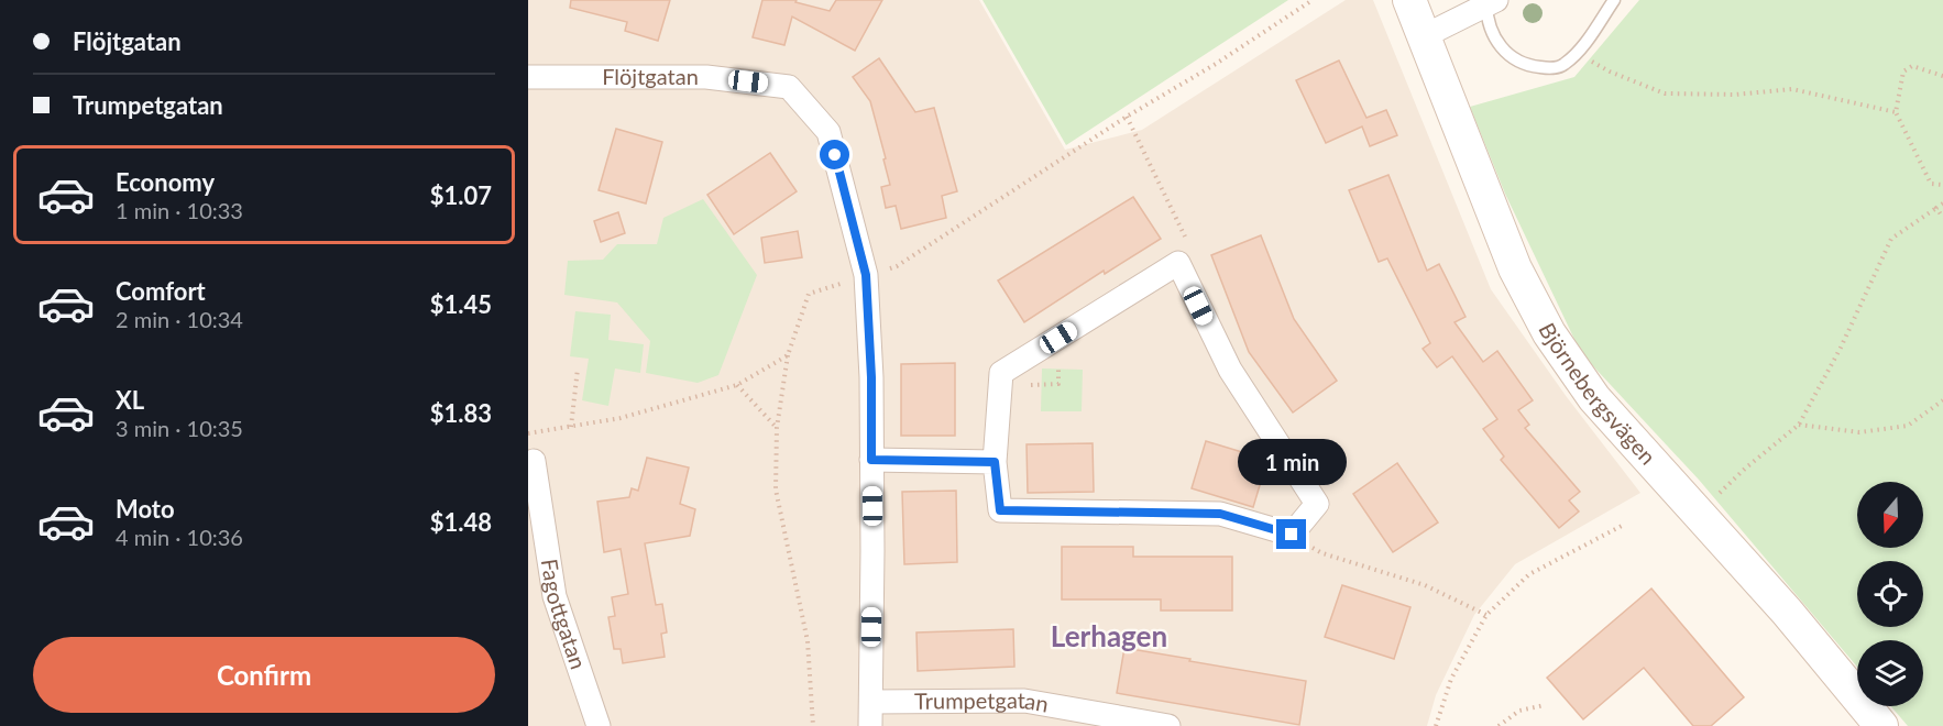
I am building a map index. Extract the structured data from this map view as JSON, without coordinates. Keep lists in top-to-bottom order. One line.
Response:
{"streets":{"street":["Flöjtgatan","Björnebergsvägen","Fagottgatan","Trumpetgatan"]},"districts":["Lerhagen"],"north":"bottom","page":{"banner":["Flöjtgatan","Trumpetgatan"],"list":[{"name":"Economy","note":"1 min · 10:33","value":"$1.07"},{"name":"Comfort","note":"2 min · 10:34","value":"$1.45"},{"name":"XL","note":"3 min · 10:35","value":"$1.83"},{"name":"Moto","note":"4 min · 10:36","value":"$1.48"}],"bubble":"1 min","buttons":"Confirm"}}
